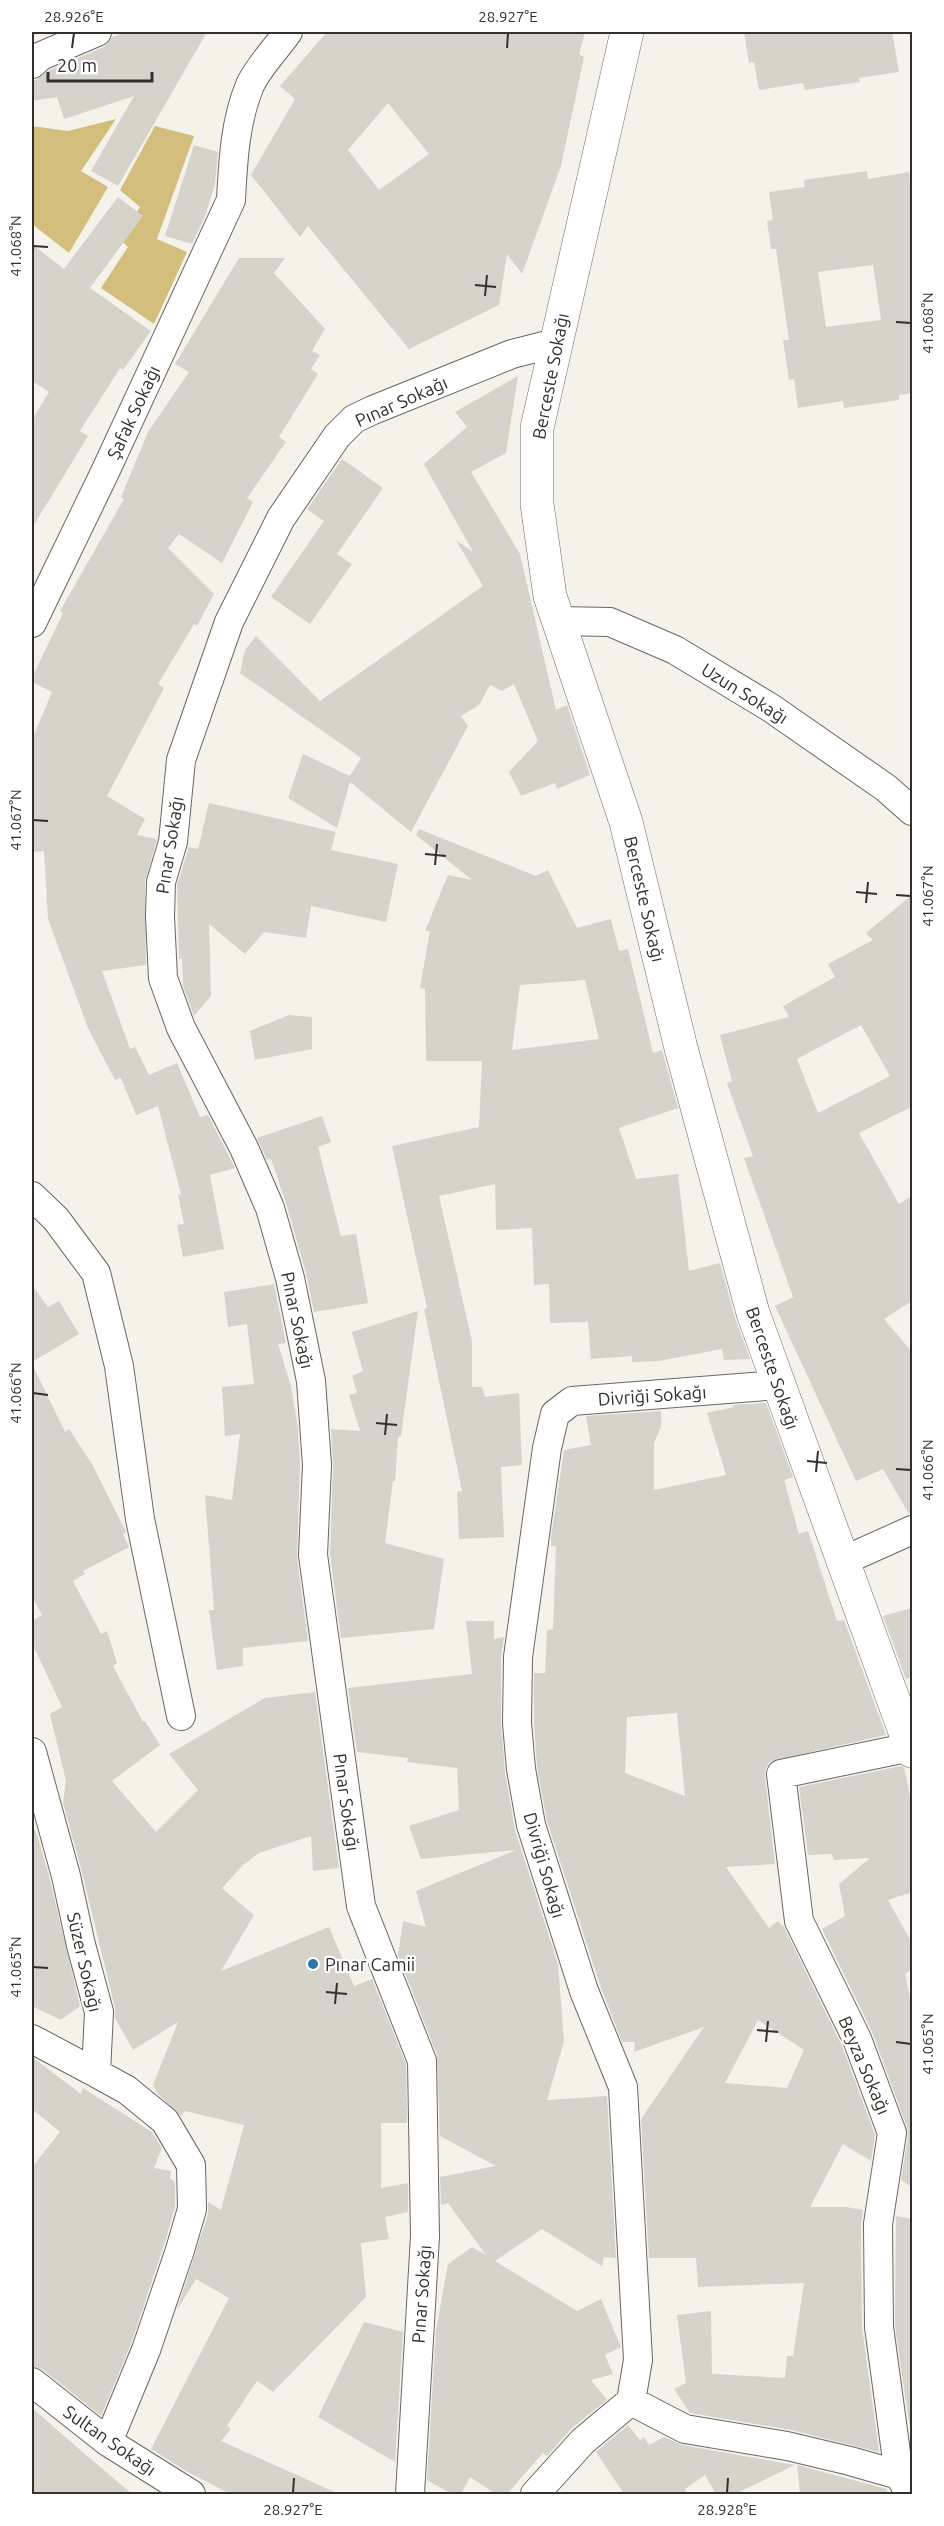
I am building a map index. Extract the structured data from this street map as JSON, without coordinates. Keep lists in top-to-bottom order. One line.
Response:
{"streets":{"street":["Berceste Sokağı","Pınar Sokağı","Şafak Sokağı","Uzun Sokağı","Divriği Sokağı","Süzer Sokağı","Beyza Sokağı","Sultan Sokağı"]},"crossings":[["Berceste Sokağı","Pınar Sokağı"],["Berceste Sokağı","Uzun Sokağı"],["Berceste Sokağı","Divriği Sokağı"],["Berceste Sokağı","Beyza Sokağı"]],"places":["Pınar Camii"],"scale_bar":"20 m","coordinates":["28.926°E","28.927°E","41.068°N","41.067°N","41.066°N","41.065°N","28.928°E"]}
